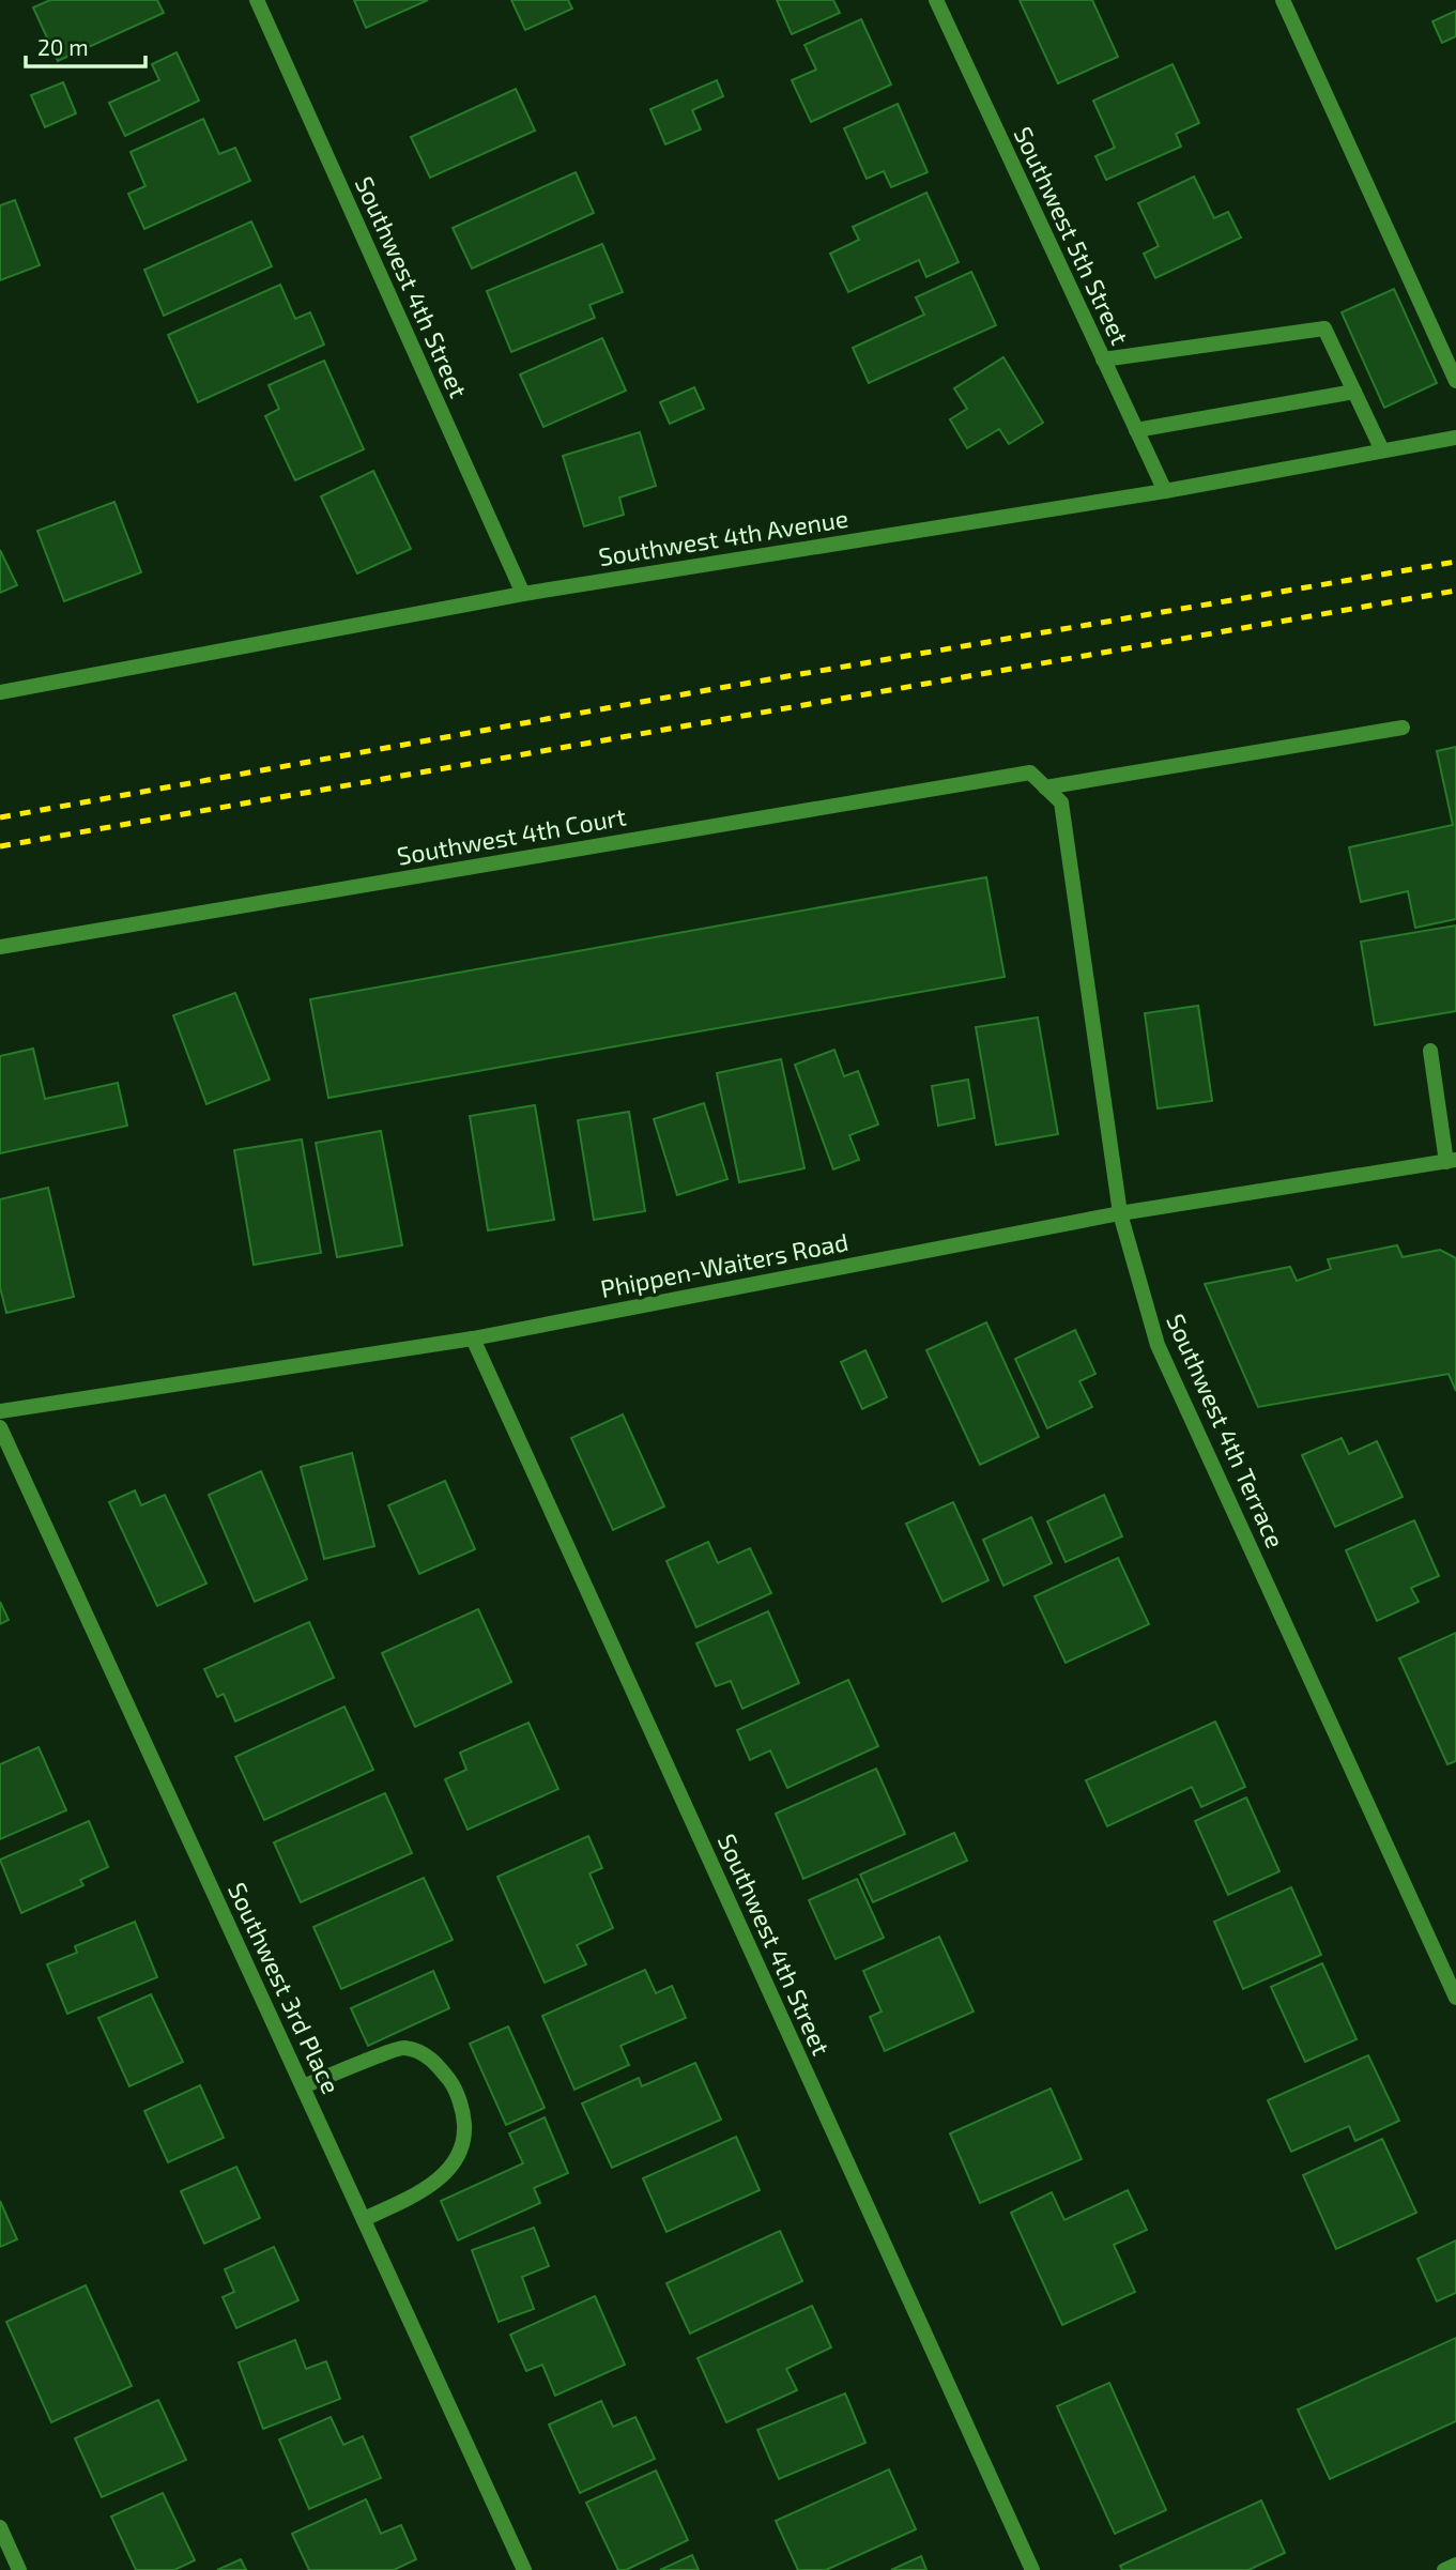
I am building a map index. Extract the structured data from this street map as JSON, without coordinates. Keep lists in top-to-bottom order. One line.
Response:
{"streets":{"street":["Southwest 5th Street","Southwest 4th Street","Southwest 4th Avenue","Southwest 4th Court","Phippen-Waiters Road","Southwest 4th Terrace","Southwest 3rd Place"]},"crossings":[["Southwest 5th Street","Southwest 4th Avenue"],["Southwest 4th Street","Southwest 4th Avenue"],["Southwest 4th Street","Phippen-Waiters Road"],["Southwest 4th Court","Southwest 4th Terrace"],["Phippen-Waiters Road","Southwest 4th Terrace"]],"scale_bar":"20 m"}
